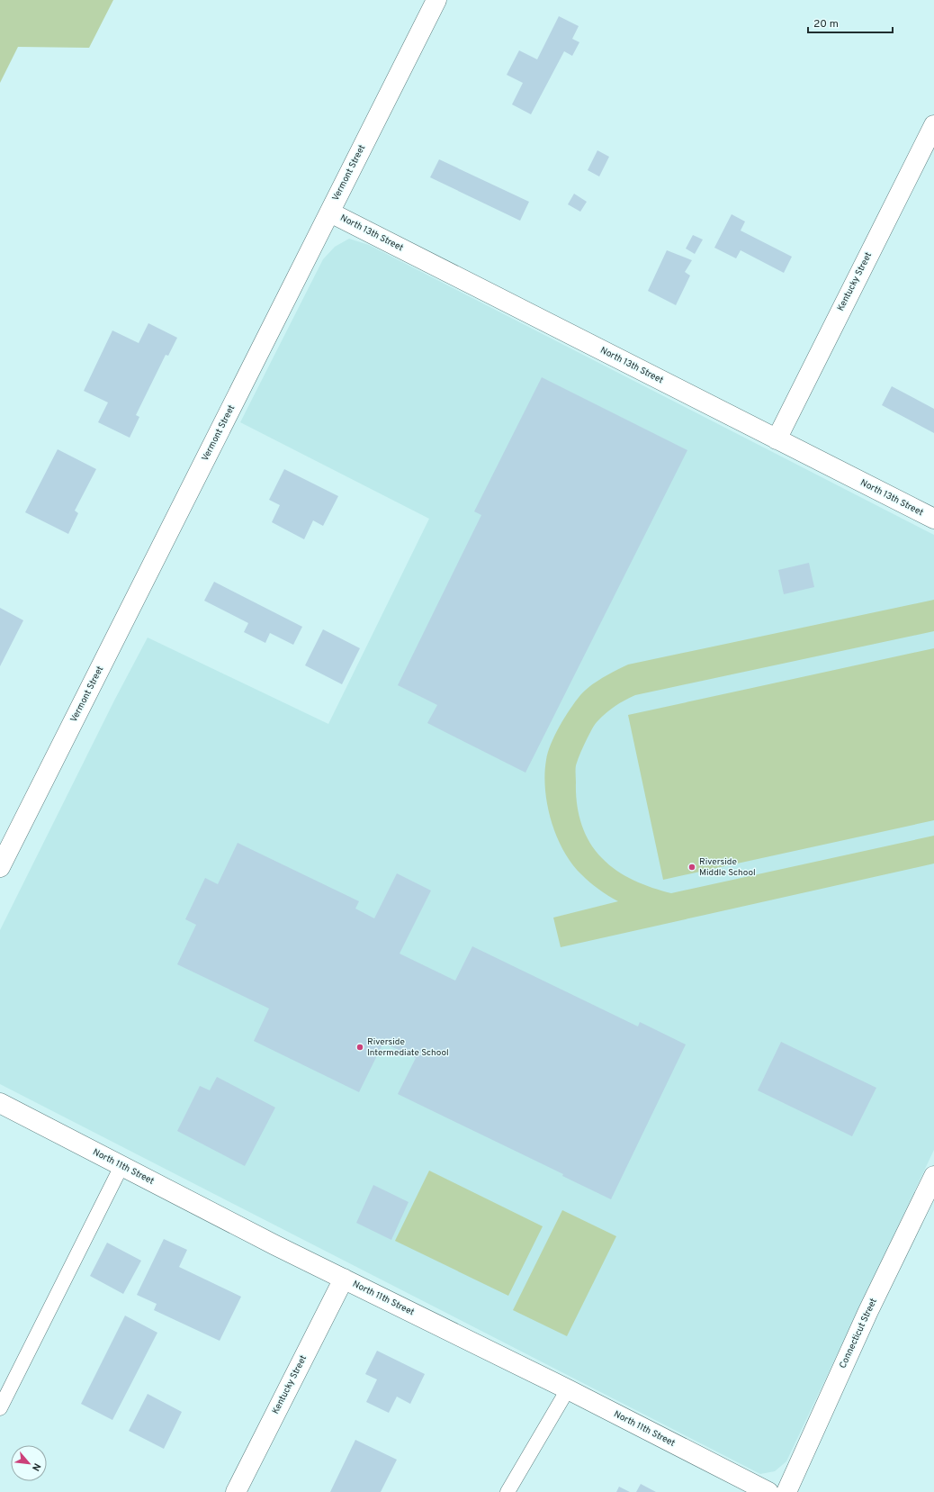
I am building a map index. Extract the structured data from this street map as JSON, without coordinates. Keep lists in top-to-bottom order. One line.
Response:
{"streets":{"street":["Vermont Street","North 13th Street","Kentucky Street","North 11th Street","Connecticut Street"]},"crossings":[["Vermont Street","North 13th Street"],["North 13th Street","Kentucky Street"],["Kentucky Street","North 11th Street"]],"places":["Riverside Middle School","Riverside Intermediate School"],"scale_bar":"20 m","north":"bottom right"}
